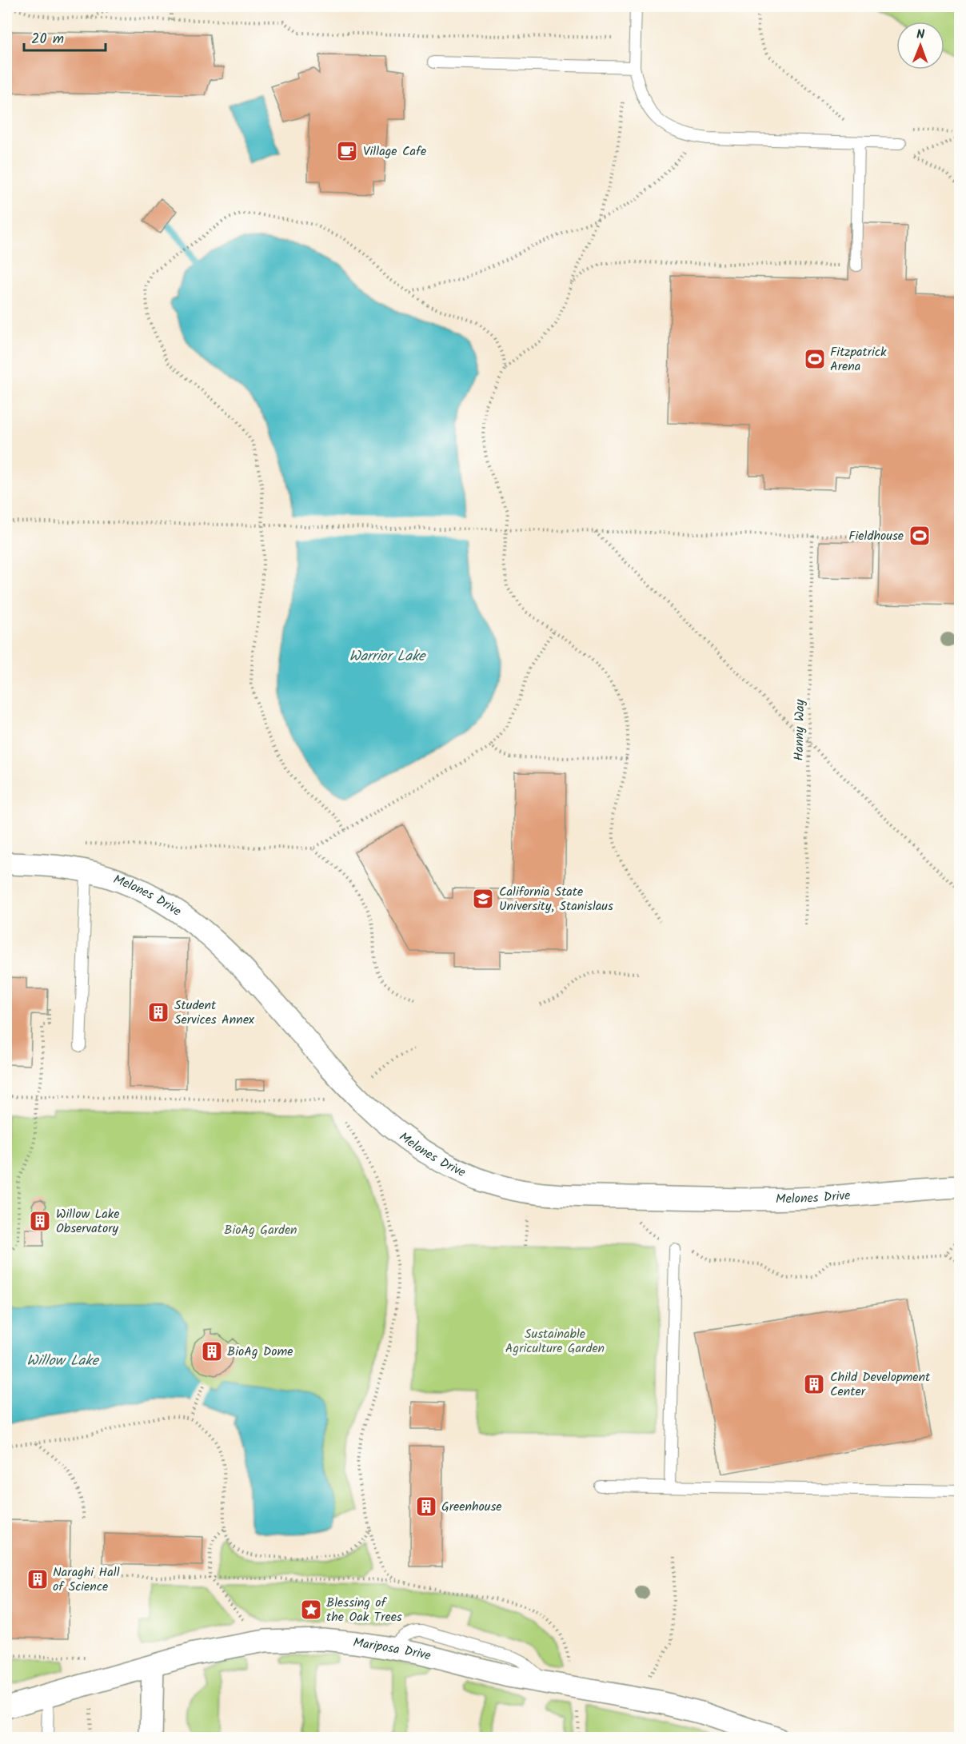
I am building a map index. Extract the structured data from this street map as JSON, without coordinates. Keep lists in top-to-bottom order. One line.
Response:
{"streets":{"street":["Melones Drive","Mariposa Drive"],"path":["Hanny Way"]},"water":["Warrior Lake","Willow Lake"],"parks":["BioAg Garden","Sustainable Agriculture Garden"],"places":{"cafe":["Village Cafe"],"sports":["Fitzpatrick Arena","Fieldhouse"],"school or university":["California State University, Stanislaus"],"building":["Student Services Annex","Willow Lake Observatory","BioAg Dome","Child Development Center","Greenhouse","Naraghi Hall of Science"],"place":["Blessing of the Oak Trees"]},"scale_bar":"20 m","north":"top"}
